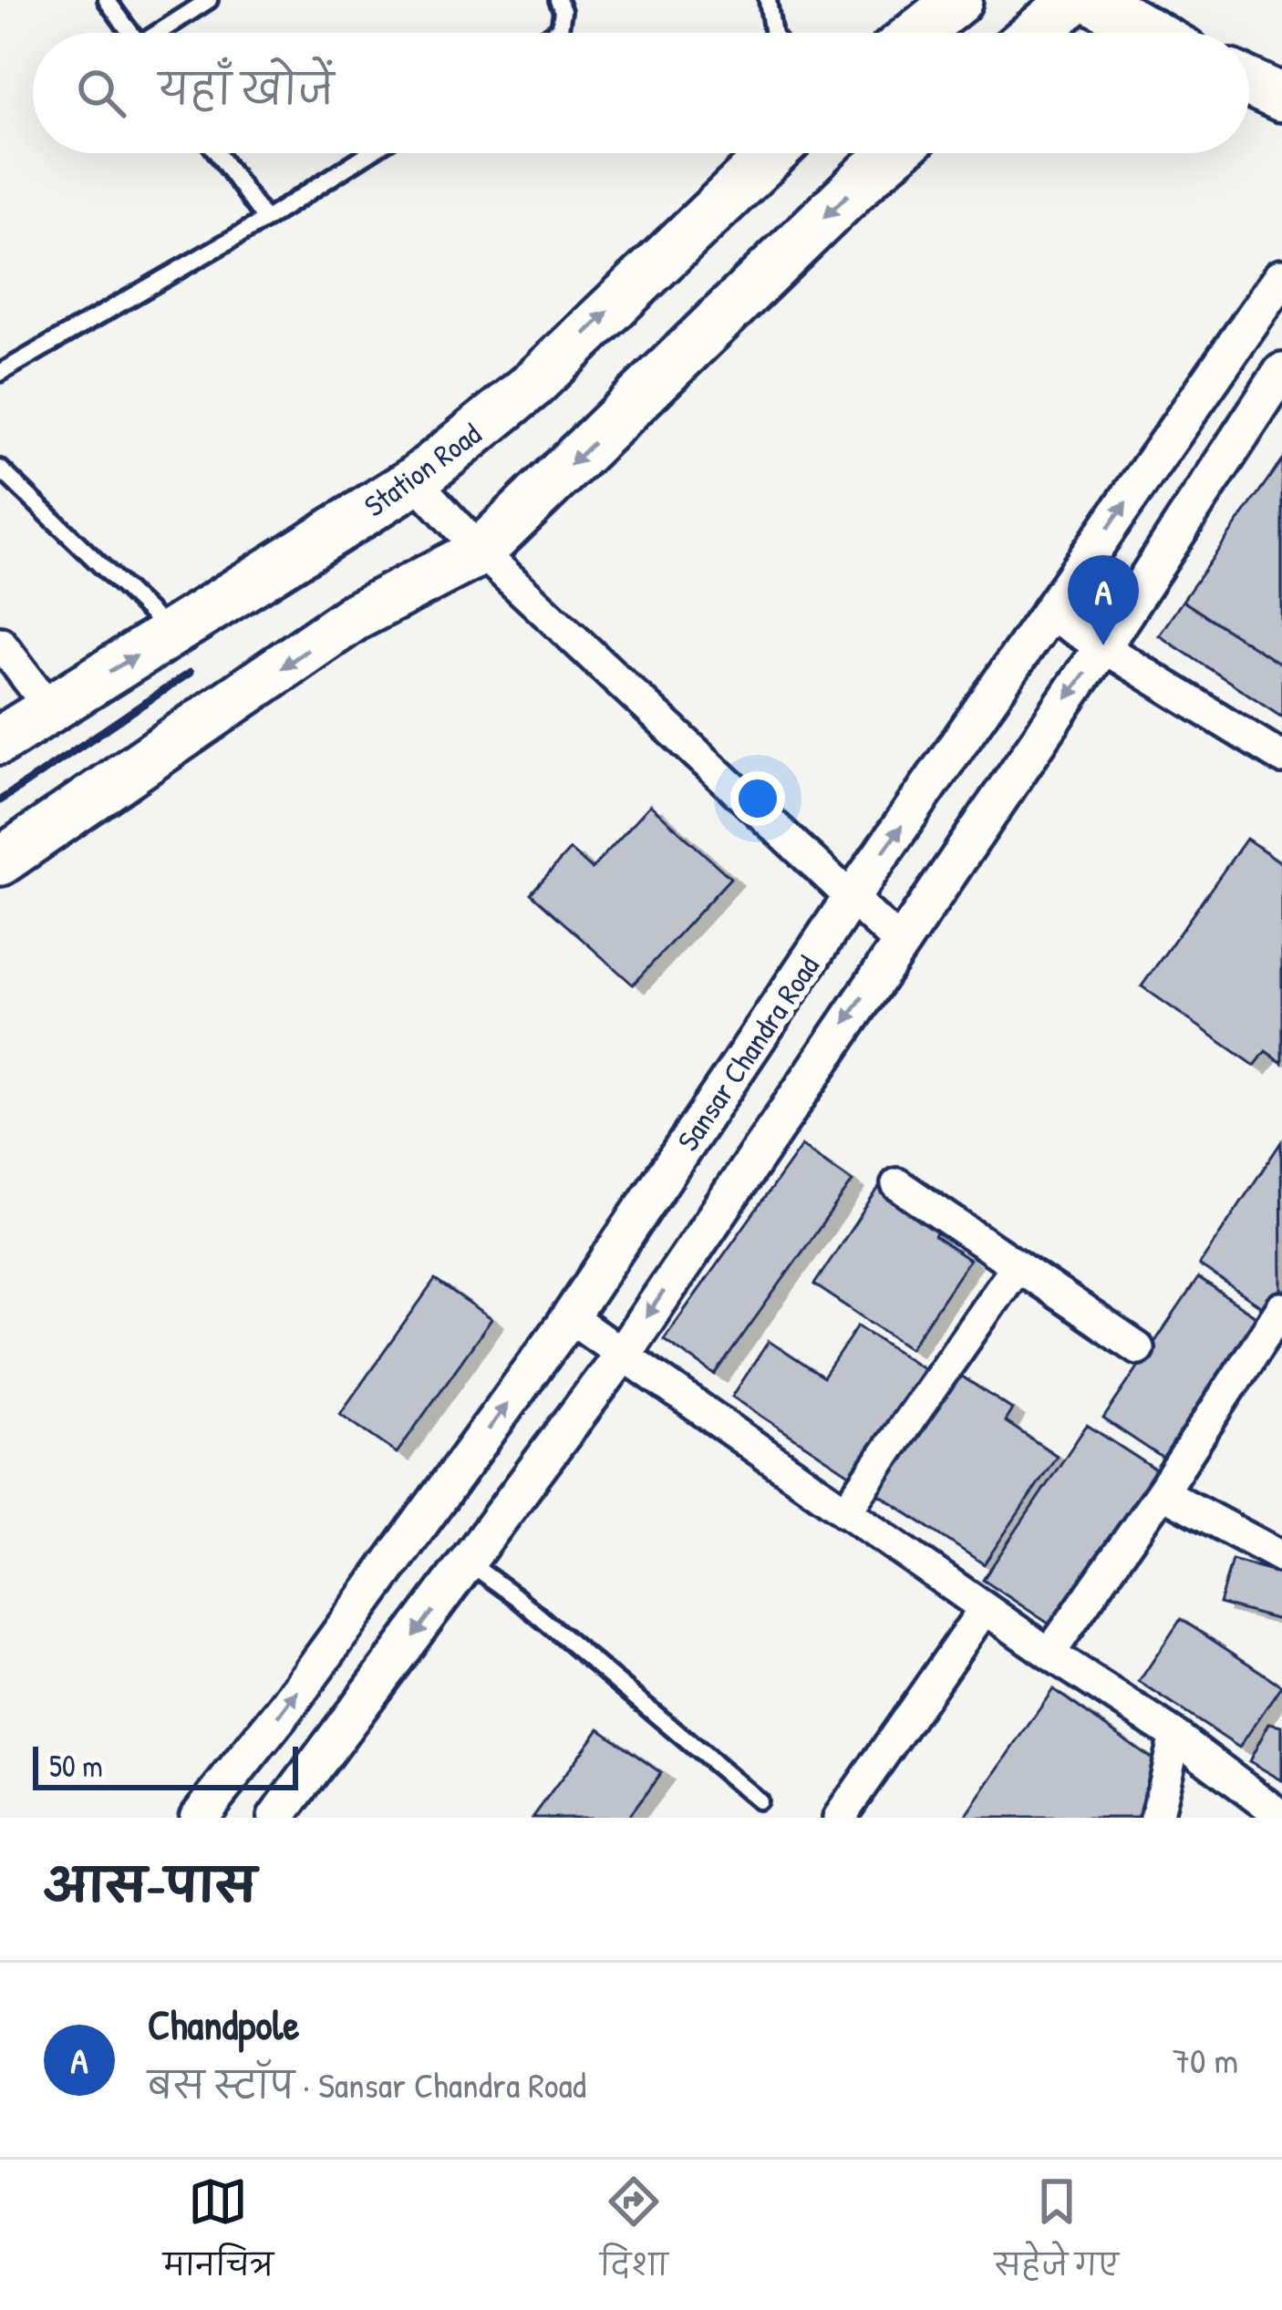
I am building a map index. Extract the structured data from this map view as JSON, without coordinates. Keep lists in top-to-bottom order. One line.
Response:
{"streets":{"main road":["Station Road"],"street":["Sansar Chandra Road"]},"scale_bar":"50 m","page":{"search":"यहाँ खोजें","pins":"A","scale":"50 m","heading":"आस-पास","list":[{"mark":"A","name":"Chandpole","note":"बस स्टॉप · Sansar Chandra Road","value":"70 m"}],"nav":["मानचित्र","दिशा","सहेजे गए"]}}
